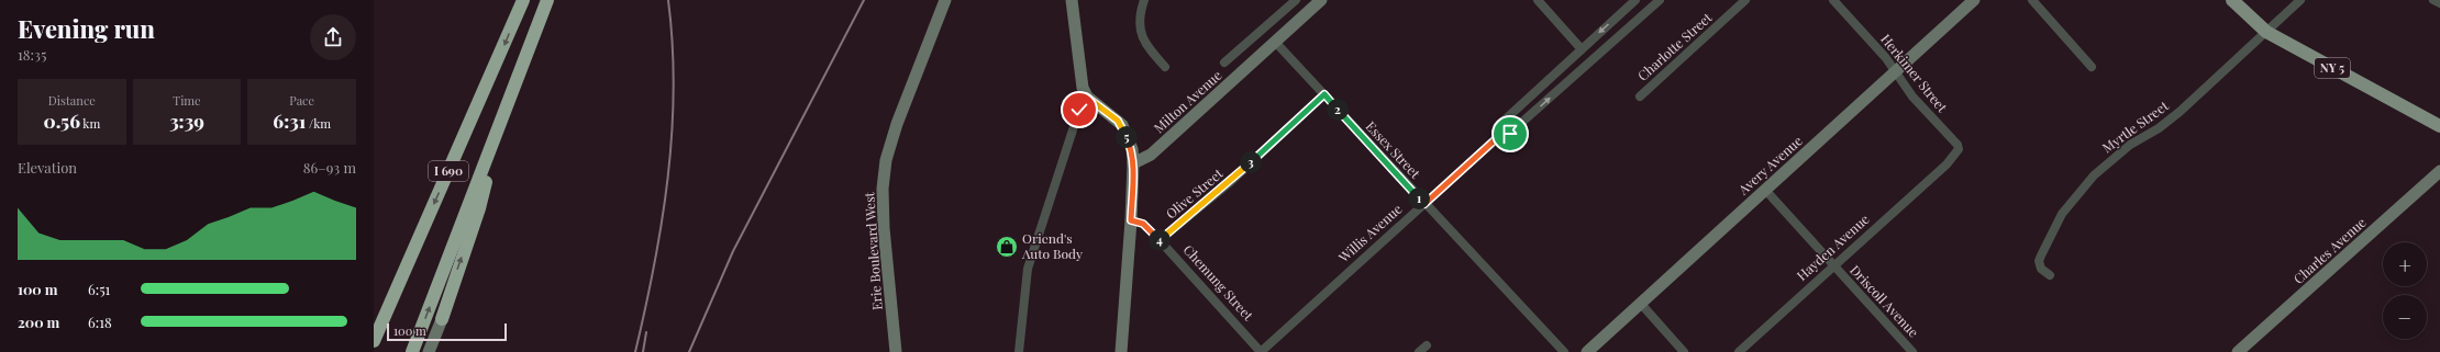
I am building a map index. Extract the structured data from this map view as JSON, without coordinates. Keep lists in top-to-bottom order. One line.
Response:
{"streets":{"highway":["I 690"],"main road":["NY 5"],"street":["Charlotte Street","Herkimer Street","Milton Avenue","Myrtle Street","Essex Street","Avery Avenue","Olive Street","Willis Avenue","Hayden Avenue","Erie Boulevard West","Charles Avenue","Chemung Street","Driscoll Avenue"]},"crossings":[["NY 5","Myrtle Street"],["Herkimer Street","Avery Avenue"],["Herkimer Street","Hayden Avenue"],["Milton Avenue","Essex Street"],["Essex Street","Olive Street"],["Essex Street","Willis Avenue"],["Avery Avenue","Driscoll Avenue"],["Olive Street","Chemung Street"],["Willis Avenue","Chemung Street"],["Hayden Avenue","Driscoll Avenue"]],"places":{"shop":["Oriend's Auto Body"]},"scale_bar":"100 m","page":{"heading":["Evening run","18:35"],"stats":[["Distance","0.56 km"],["Time","3:39"],["Pace","6:31 /km"]],"pins":["2","5","3","1","4"],"chart":["Elevation","86–93 m"],"map_buttons":["+","−"],"list":[{"name":"100 m","note":"6:51"},{"name":"200 m","note":"6:18"}],"scale":"100 m"}}
